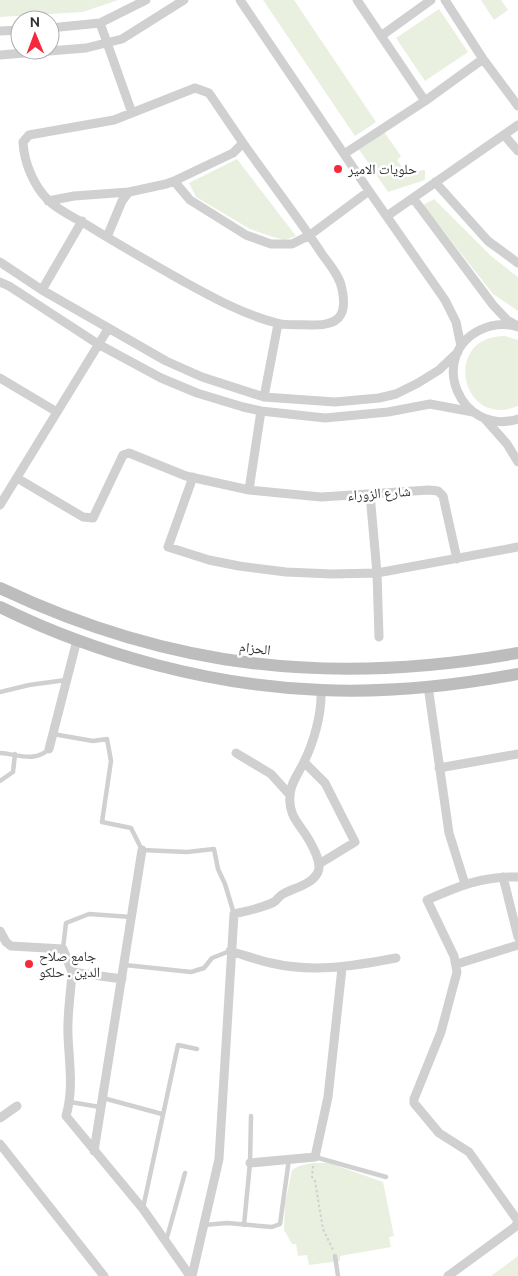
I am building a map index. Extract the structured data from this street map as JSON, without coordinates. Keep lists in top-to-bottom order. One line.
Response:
{"streets":{"main road":["الحزام"],"street":["شارع الزوراء"]},"places":["حلويات الامير","جامع صلاح الدين . حلكو"],"north":"top"}
